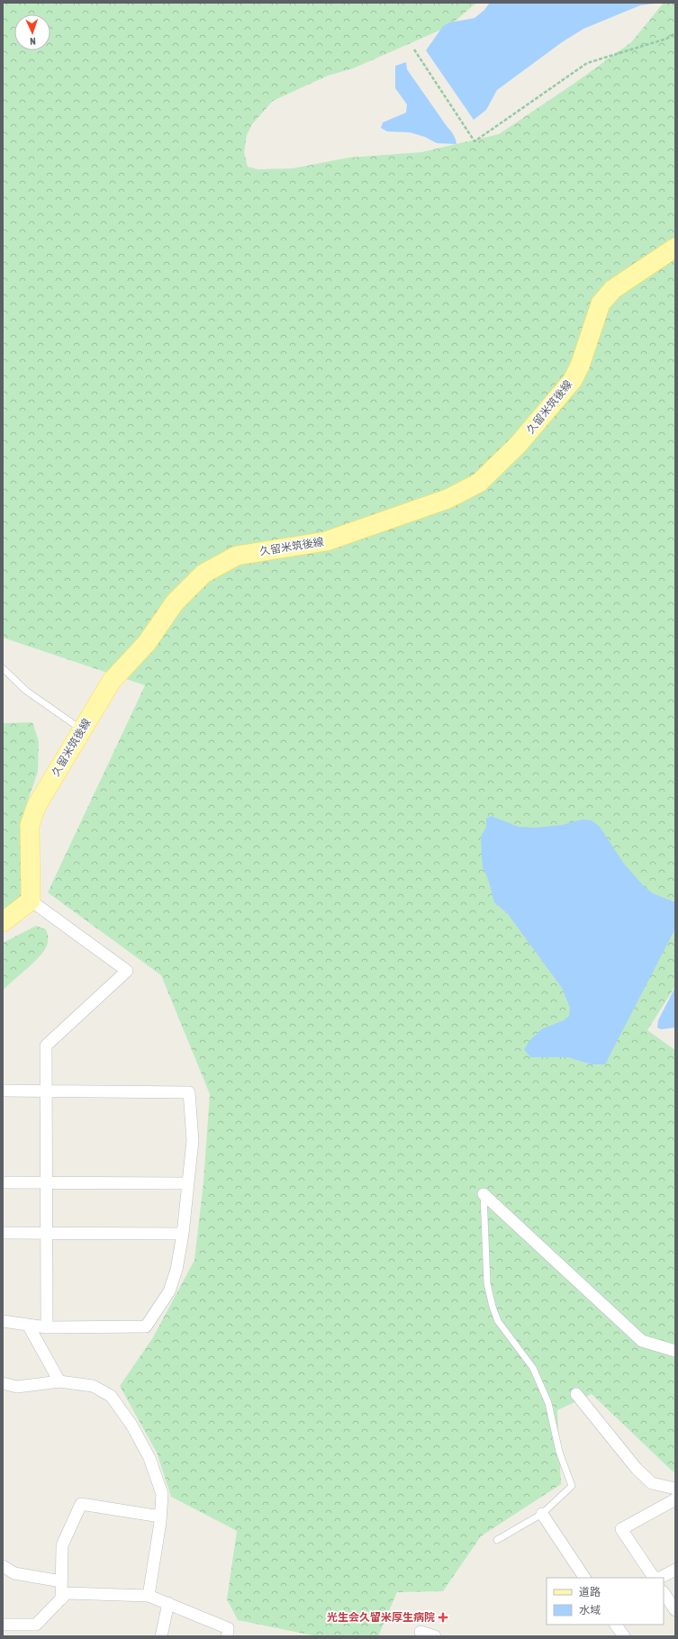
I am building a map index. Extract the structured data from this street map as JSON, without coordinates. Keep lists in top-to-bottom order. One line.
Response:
{"streets":{"main road":["久留米筑後線"]},"places":{"health":["光生会久留米厚生病院"]},"legend":["道路","水域"],"north":"bottom"}
